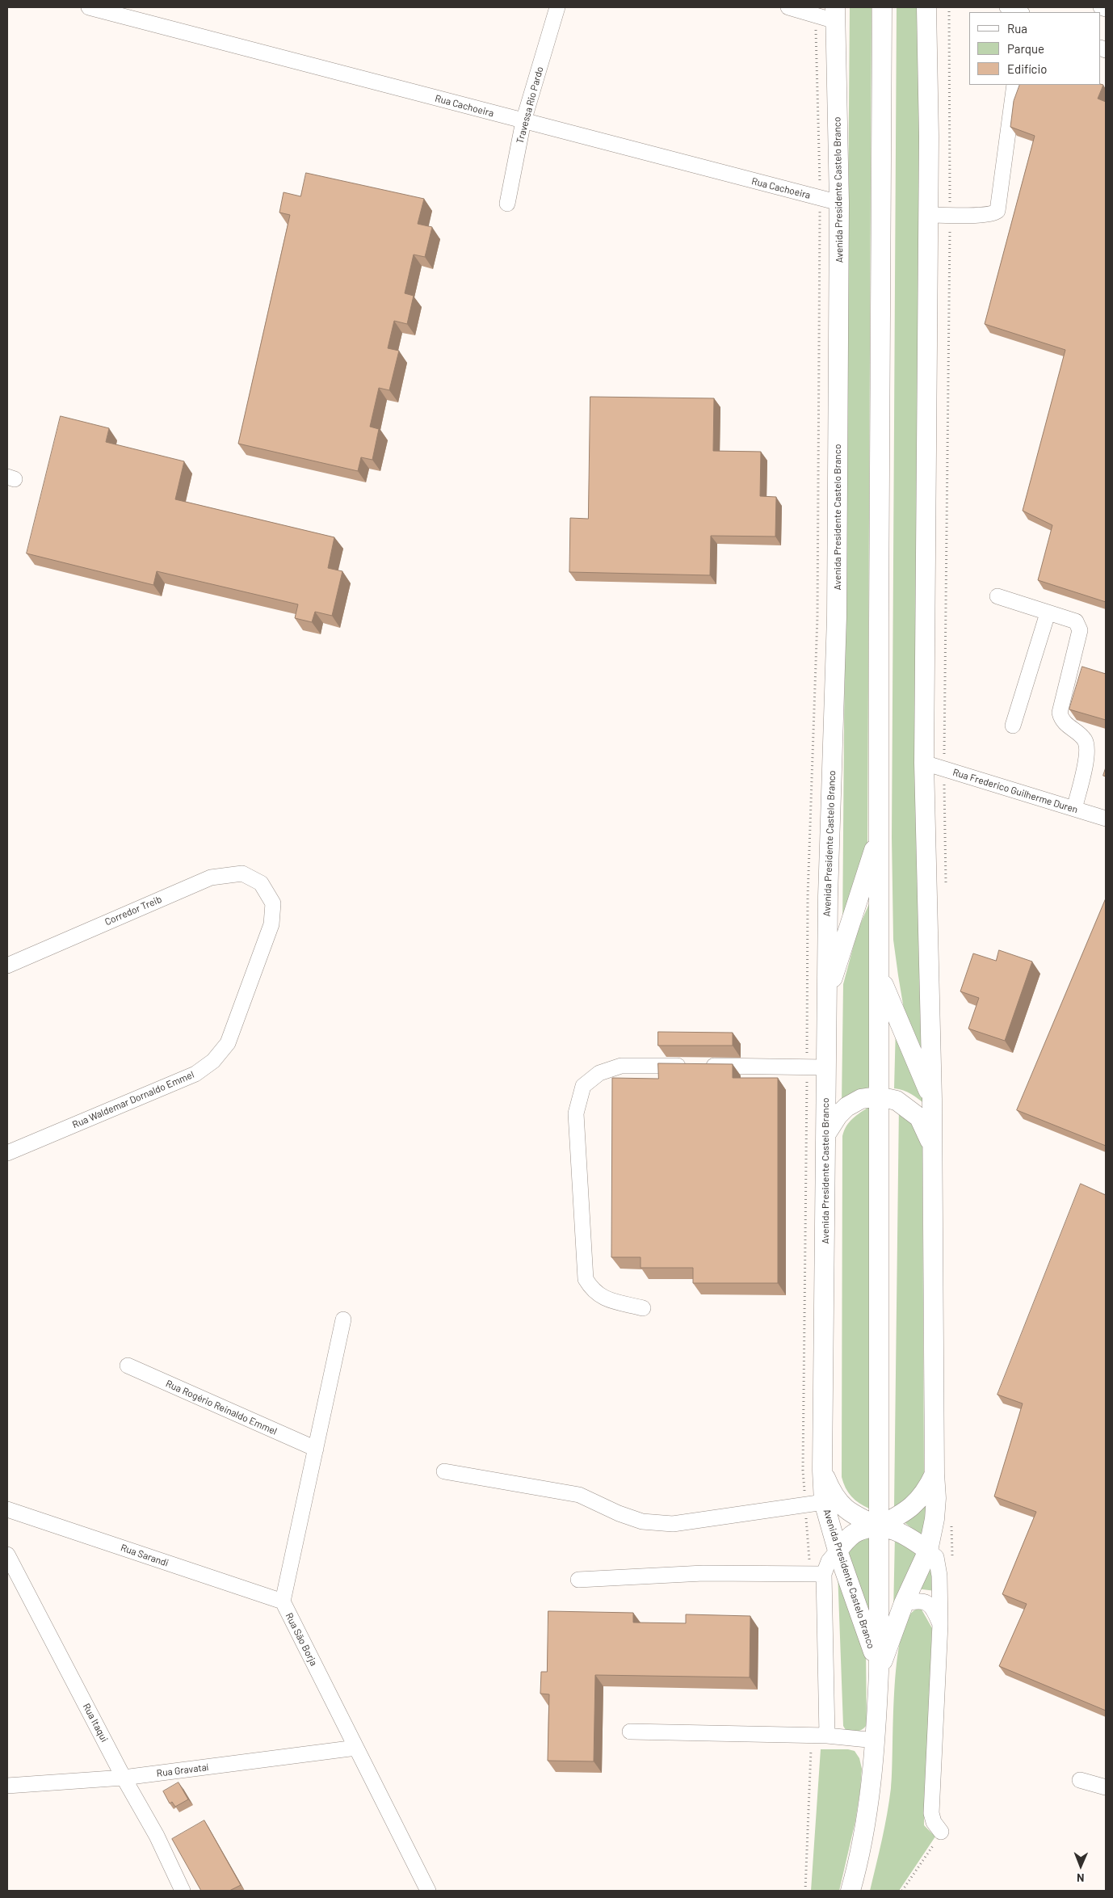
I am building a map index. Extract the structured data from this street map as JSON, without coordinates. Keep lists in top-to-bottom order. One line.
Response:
{"streets":{"main road":["Avenida Presidente Castelo Branco"],"street":["Travessa Rio Pardo","Rua Cachoeira","Rua Frederico Guilherme Duren","Corredor Treib","Rua Waldemar Dornaldo Emmel","Rua Rogério Reinaldo Emmel","Rua Sarandi","Rua São Borja","Rua Itaqui","Rua Gravataí"]},"crossings":[["Travessa Rio Pardo","Rua Cachoeira"],["Rua Cachoeira","Avenida Presidente Castelo Branco"],["Avenida Presidente Castelo Branco","Rua Frederico Guilherme Duren"],["Corredor Treib","Rua Waldemar Dornaldo Emmel"],["Rua Rogério Reinaldo Emmel","Rua São Borja"],["Rua Sarandi","Rua São Borja"],["Rua São Borja","Rua Gravataí"],["Rua Itaqui","Rua Gravataí"]],"legend":["Rua","Parque","Edifício"],"north":"bottom"}
